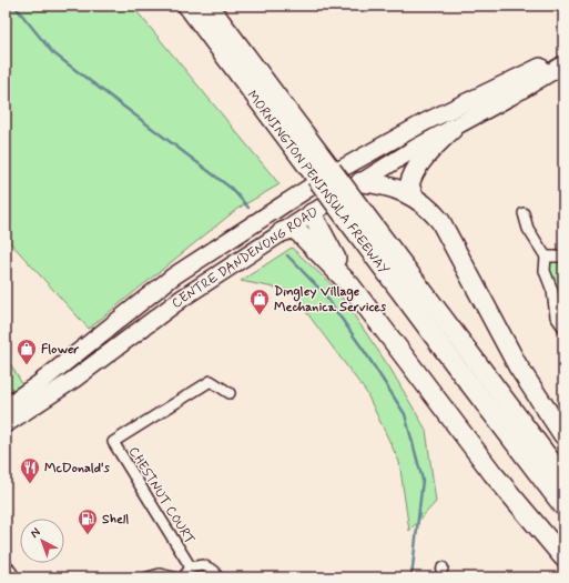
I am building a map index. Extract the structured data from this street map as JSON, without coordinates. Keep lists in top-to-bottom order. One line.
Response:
{"streets":{"highway":["MORNINGTON PENINSULA FREEWAY"],"main road":["CENTRE DANDENONG ROAD"],"street":["CHESTNUT COURT"]},"crossings":[["MORNINGTON PENINSULA FREEWAY","CENTRE DANDENONG ROAD"]],"places":{"shop":["Dingley Village Mechanica Services","Flower"],"restaurant":["McDonald's"],"fuel station":["Shell"]},"north":"top left"}
